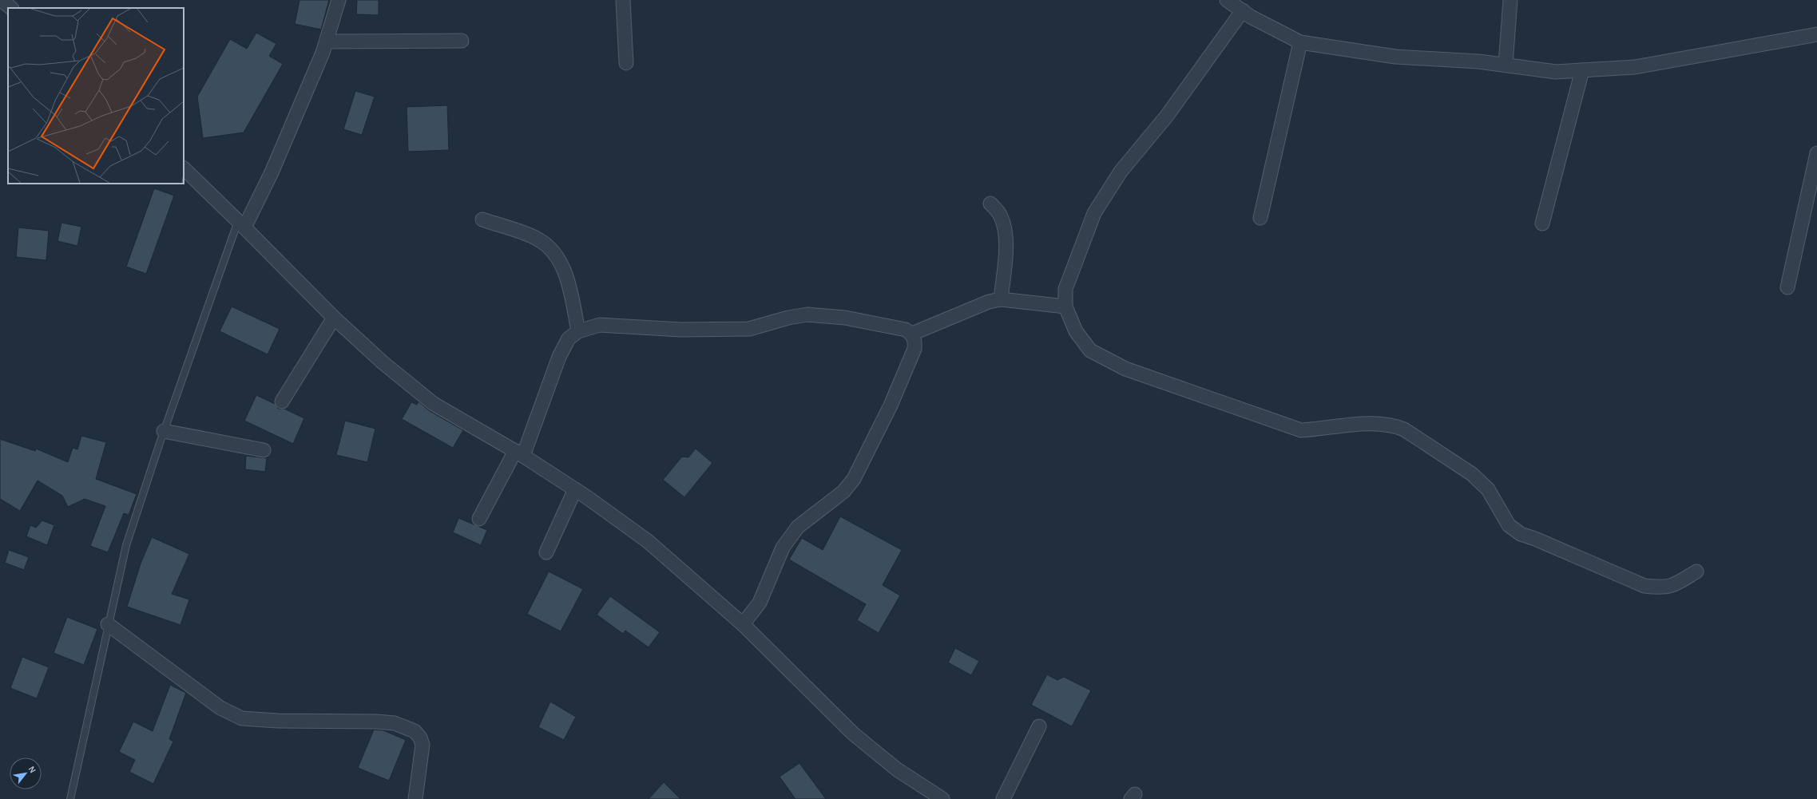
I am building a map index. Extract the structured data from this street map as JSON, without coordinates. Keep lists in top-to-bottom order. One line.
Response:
{"north":"top right"}
